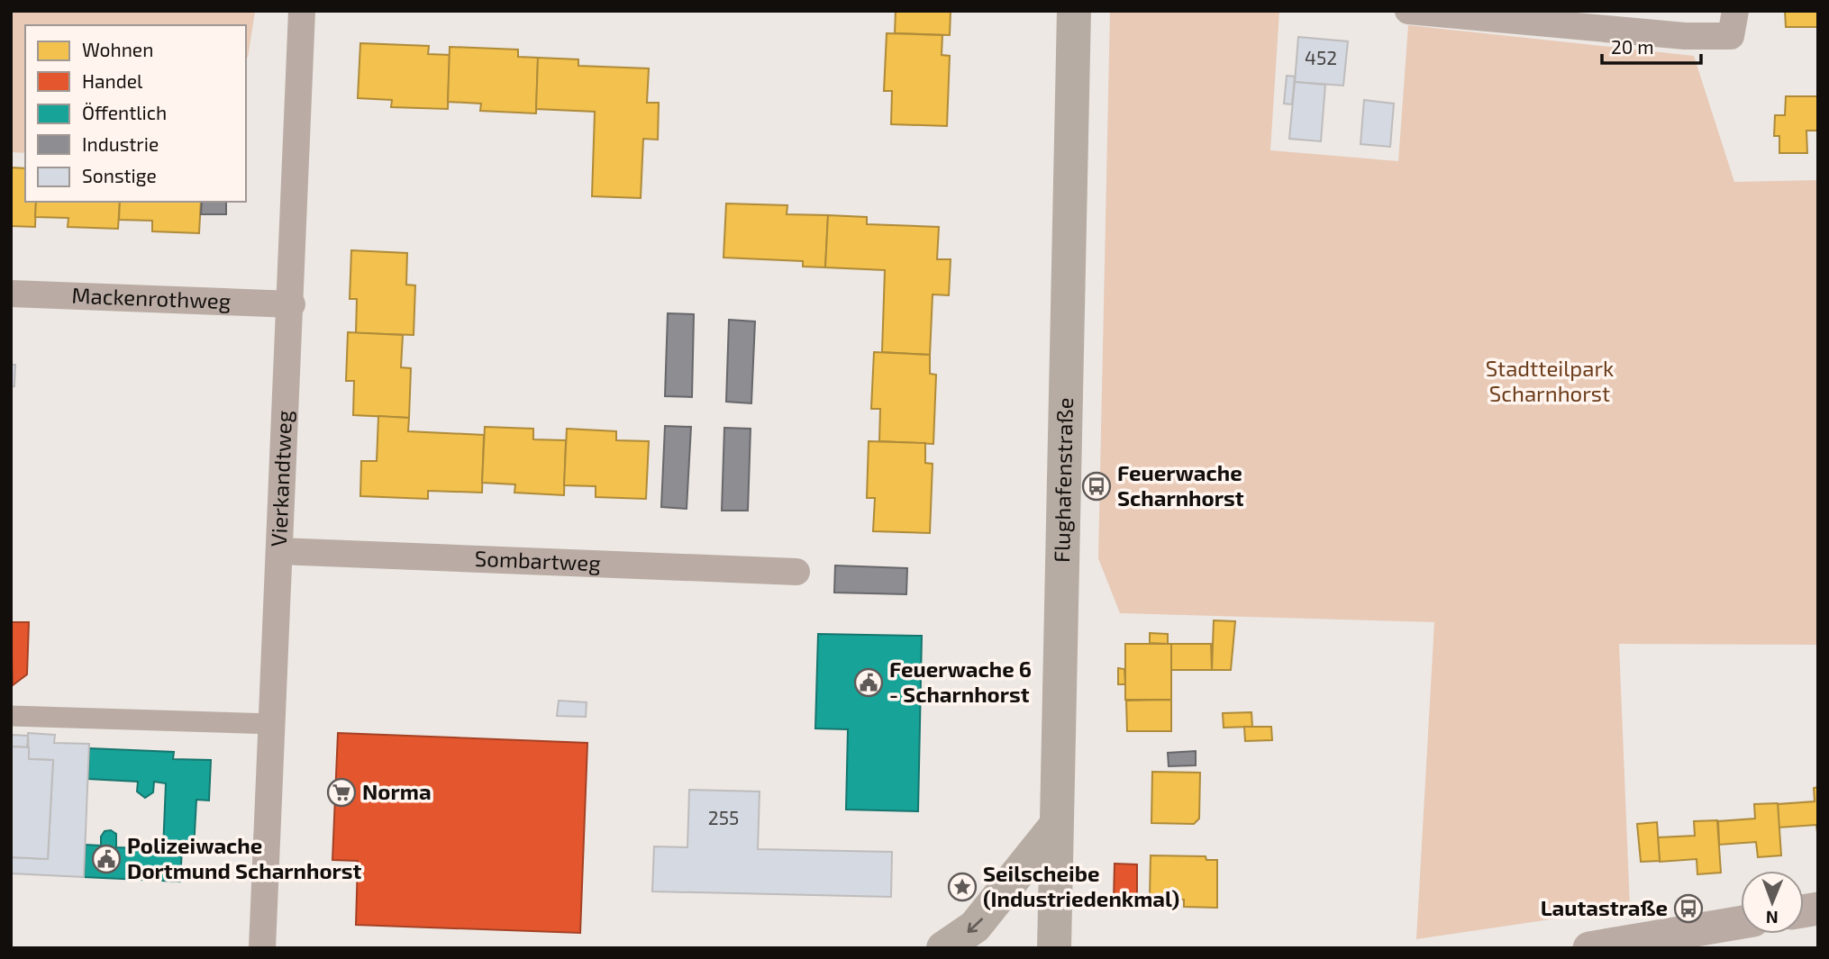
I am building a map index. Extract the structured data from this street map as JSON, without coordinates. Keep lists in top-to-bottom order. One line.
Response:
{"streets":{"main road":["Flughafenstraße"],"street":["Mackenrothweg","Vierkandtweg","Sombartweg"]},"crossings":[["Mackenrothweg","Vierkandtweg"],["Vierkandtweg","Sombartweg"]],"parks":["Stadtteilpark Scharnhorst"],"places":{"bus stop":["Feuerwache Scharnhorst","Lautastraße"],"public building":["Feuerwache 6 - Scharnhorst","Polizeiwache Dortmund Scharnhorst"],"supermarket":["Norma"],"place":["Seilscheibe (Industriedenkmal)"]},"house_numbers":["452","255"],"legend":["Wohnen","Handel","Öffentlich","Industrie","Sonstige"],"scale_bar":"20 m","north":"bottom"}
